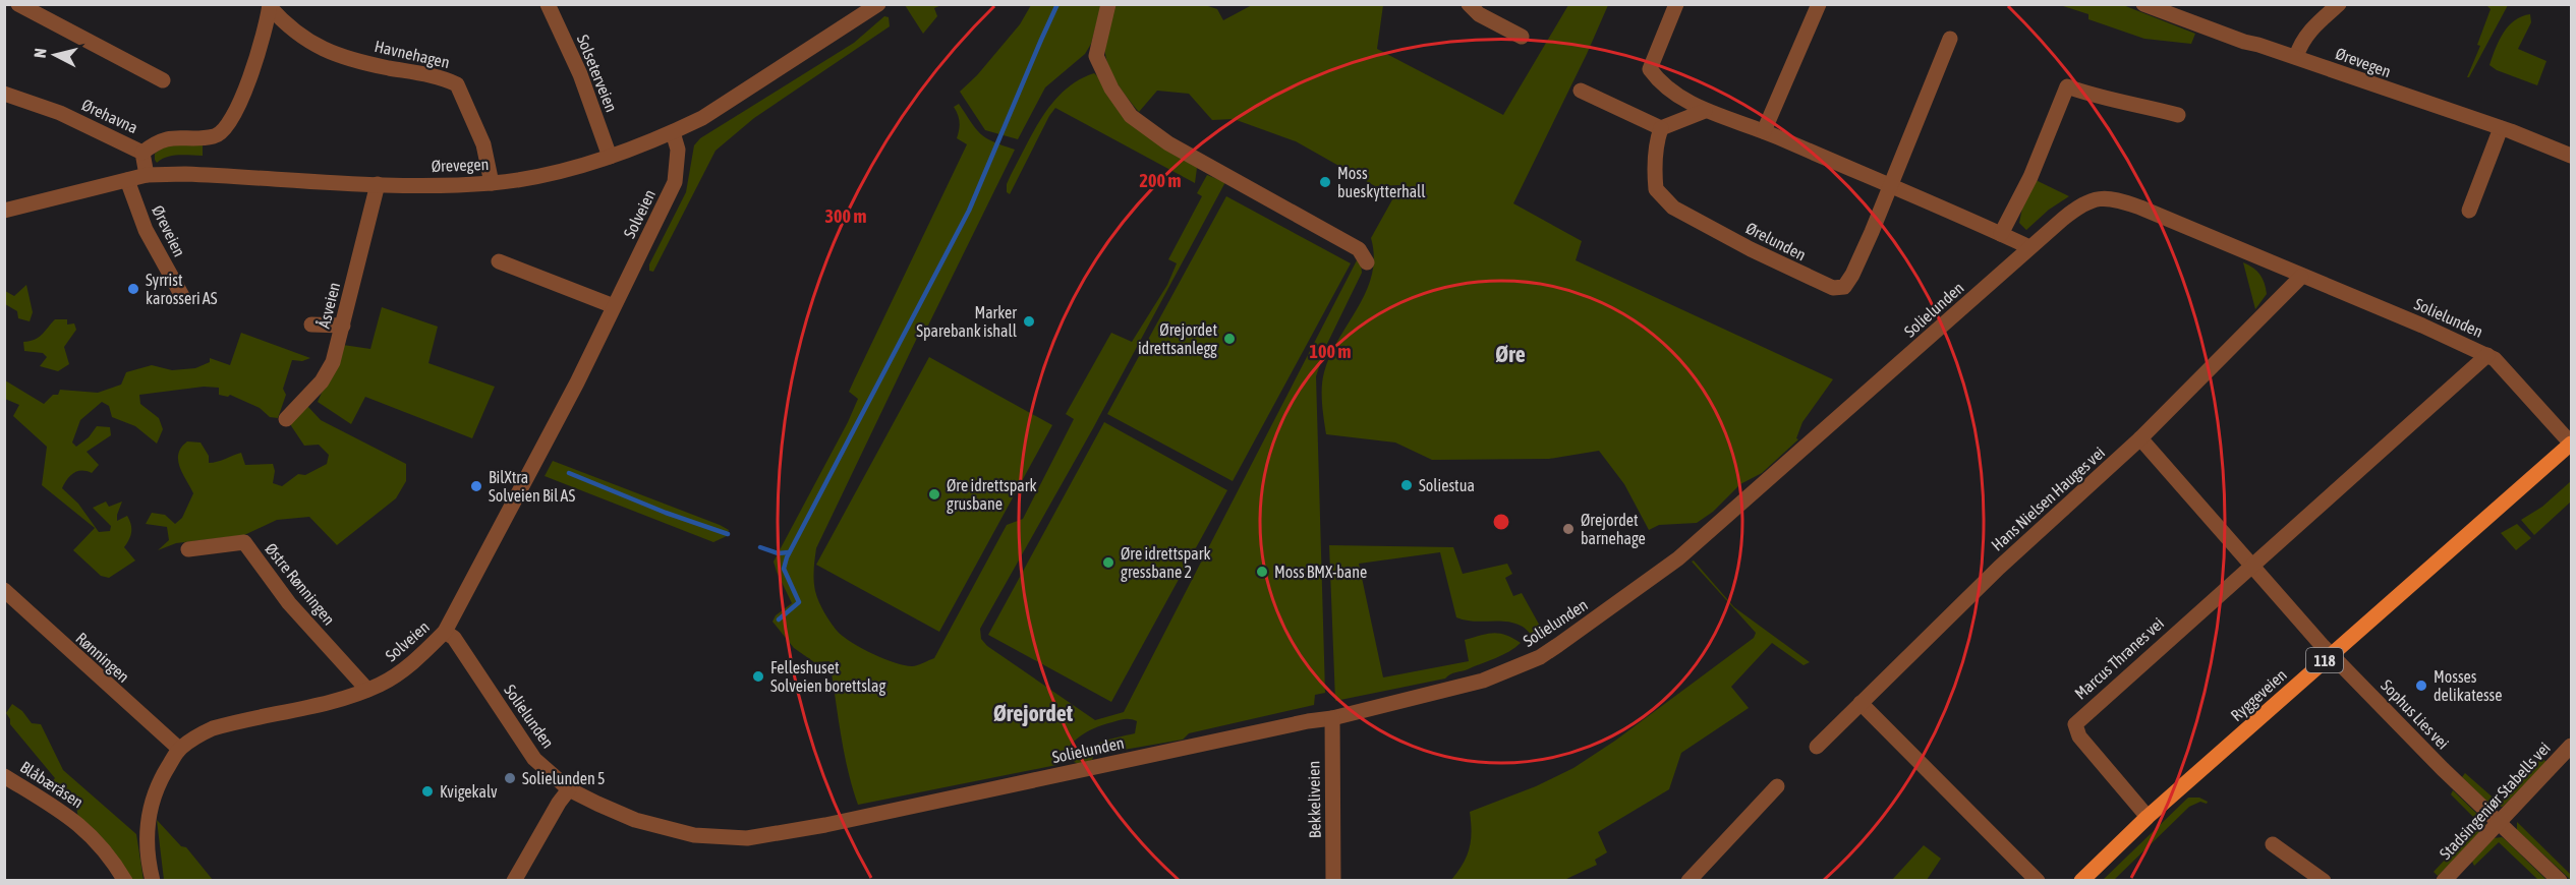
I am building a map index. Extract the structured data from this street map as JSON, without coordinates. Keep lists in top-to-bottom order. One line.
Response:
{"streets":{"main road":["118","Ryggeveien"],"street":["Havnehagen","Ørevegen","Solseterveien","Ørehavna","Solveien","Øreveien","Ørelunden","Åsveien","Solielunden","Hans Nielsen Hauges vei","Østre Rønningen","Rønningen","Marcus Thranes vei","Sophus Lies vei","Blåbæråsen","Bekkeliveien","Stadsingeniør Stabells vei"]},"crossings":[["Havnehagen","Ørevegen"],["Havnehagen","Ørehavna"],["Ørevegen","Solseterveien"],["Ørevegen","Ørehavna"],["Ørevegen","Solveien"],["Ørevegen","Øreveien"],["Ørevegen","Åsveien"],["Solveien","Solielunden"],["Solveien","Østre Rønningen"],["Solveien","Rønningen"],["Solielunden","Hans Nielsen Hauges vei"],["Solielunden","Marcus Thranes vei"],["Solielunden","Ryggeveien"],["Solielunden","Bekkeliveien"],["Marcus Thranes vei","Ryggeveien"],["Marcus Thranes vei","Sophus Lies vei"],["Ryggeveien","Sophus Lies vei"],["Sophus Lies vei","Stadsingeniør Stabells vei"]],"districts":["Øre","Ørejordet"],"places":["Moss bueskytterhall","Syrrist karosseri AS","Marker Sparebank ishall","Ørejordet idrettsanlegg","Soliestua","BilXtra Solveien Bil AS","Øre idrettspark grusbane","Ørejordet barnehage","Øre idrettspark gressbane 2","Moss BMX-bane","Felleshuset Solveien borettslag","Mosses delikatesse","Solielunden 5","Kvigekalv"],"north":"left","rings":["200 m","300 m","100 m"]}
